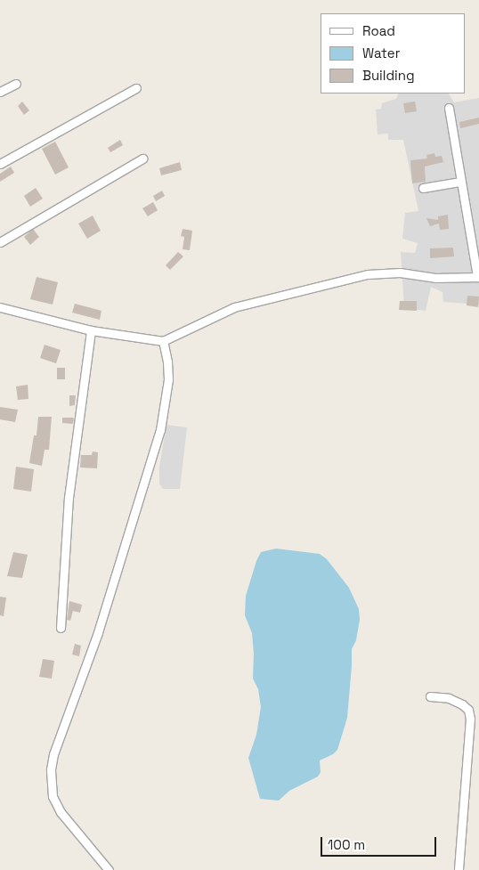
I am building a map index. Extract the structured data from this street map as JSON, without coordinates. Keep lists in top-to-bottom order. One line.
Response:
{"legend":["Road","Water","Building"],"scale_bar":"100 m"}
